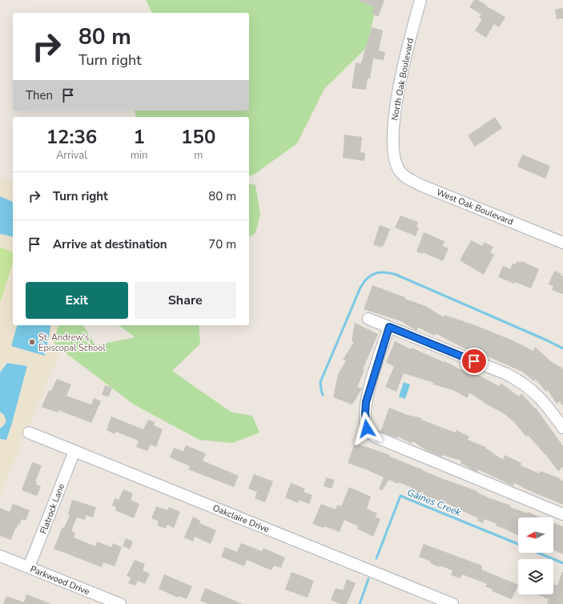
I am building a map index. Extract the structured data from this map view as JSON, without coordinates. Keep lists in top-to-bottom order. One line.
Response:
{"streets":{"street":["North Oak Boulevard","West Oak Boulevard","Flatrock Lane","Oakclaire Drive","Parkwood Drive"]},"crossings":[["North Oak Boulevard","West Oak Boulevard"],["Flatrock Lane","Oakclaire Drive"],["Flatrock Lane","Parkwood Drive"]],"water":["Gaines Creek"],"places":["St. Andrew's Episcopal School"],"north":"left","page":{"turn":["80 m","Turn right"],"then":"Then","eta":["12:36","Arrival","1","min","150","m"],"list":[{"name":"Turn right","value":"80 m"},{"name":"Arrive at destination","value":"70 m"}],"buttons":["Exit","Share"]}}
